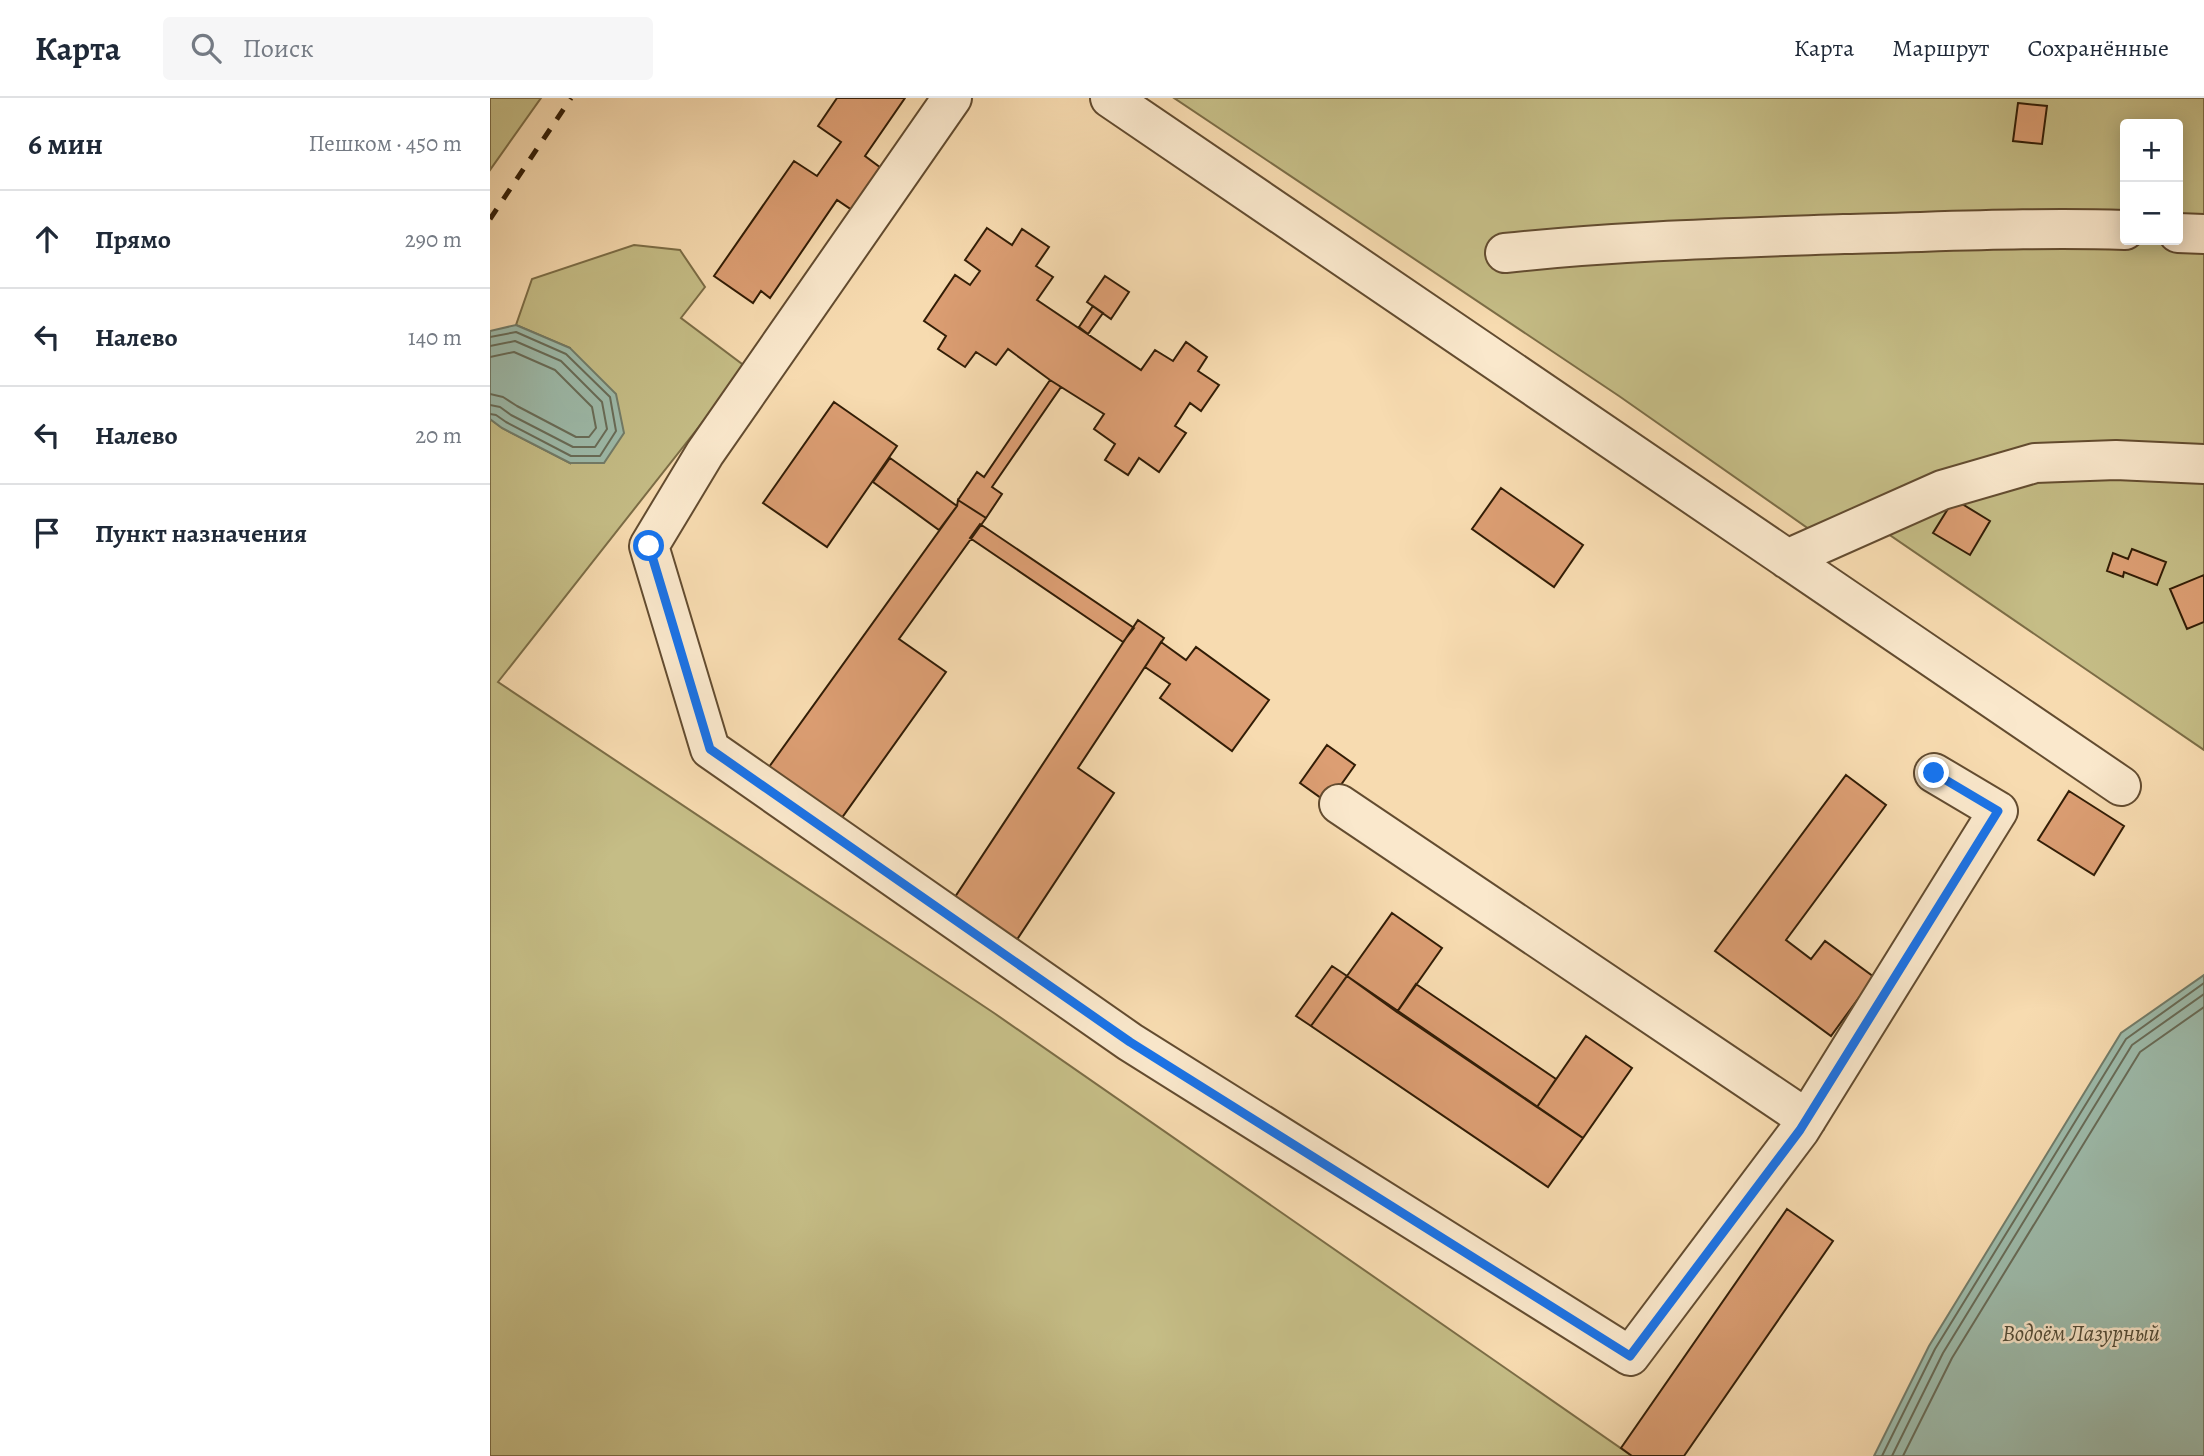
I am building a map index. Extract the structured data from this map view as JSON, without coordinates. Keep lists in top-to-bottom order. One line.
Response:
{"water":["Водоём Лазурный"],"page":{"header":"Карта","search":"Поиск","nav":["Карта","Маршрут","Сохранённые"],"heading":["6 мин","Пешком · 450 m"],"map_buttons":["+","−"],"list":[["Прямо","290 m"],["Налево","140 m"],["Налево","20 m"],"Пункт назначения"]}}
